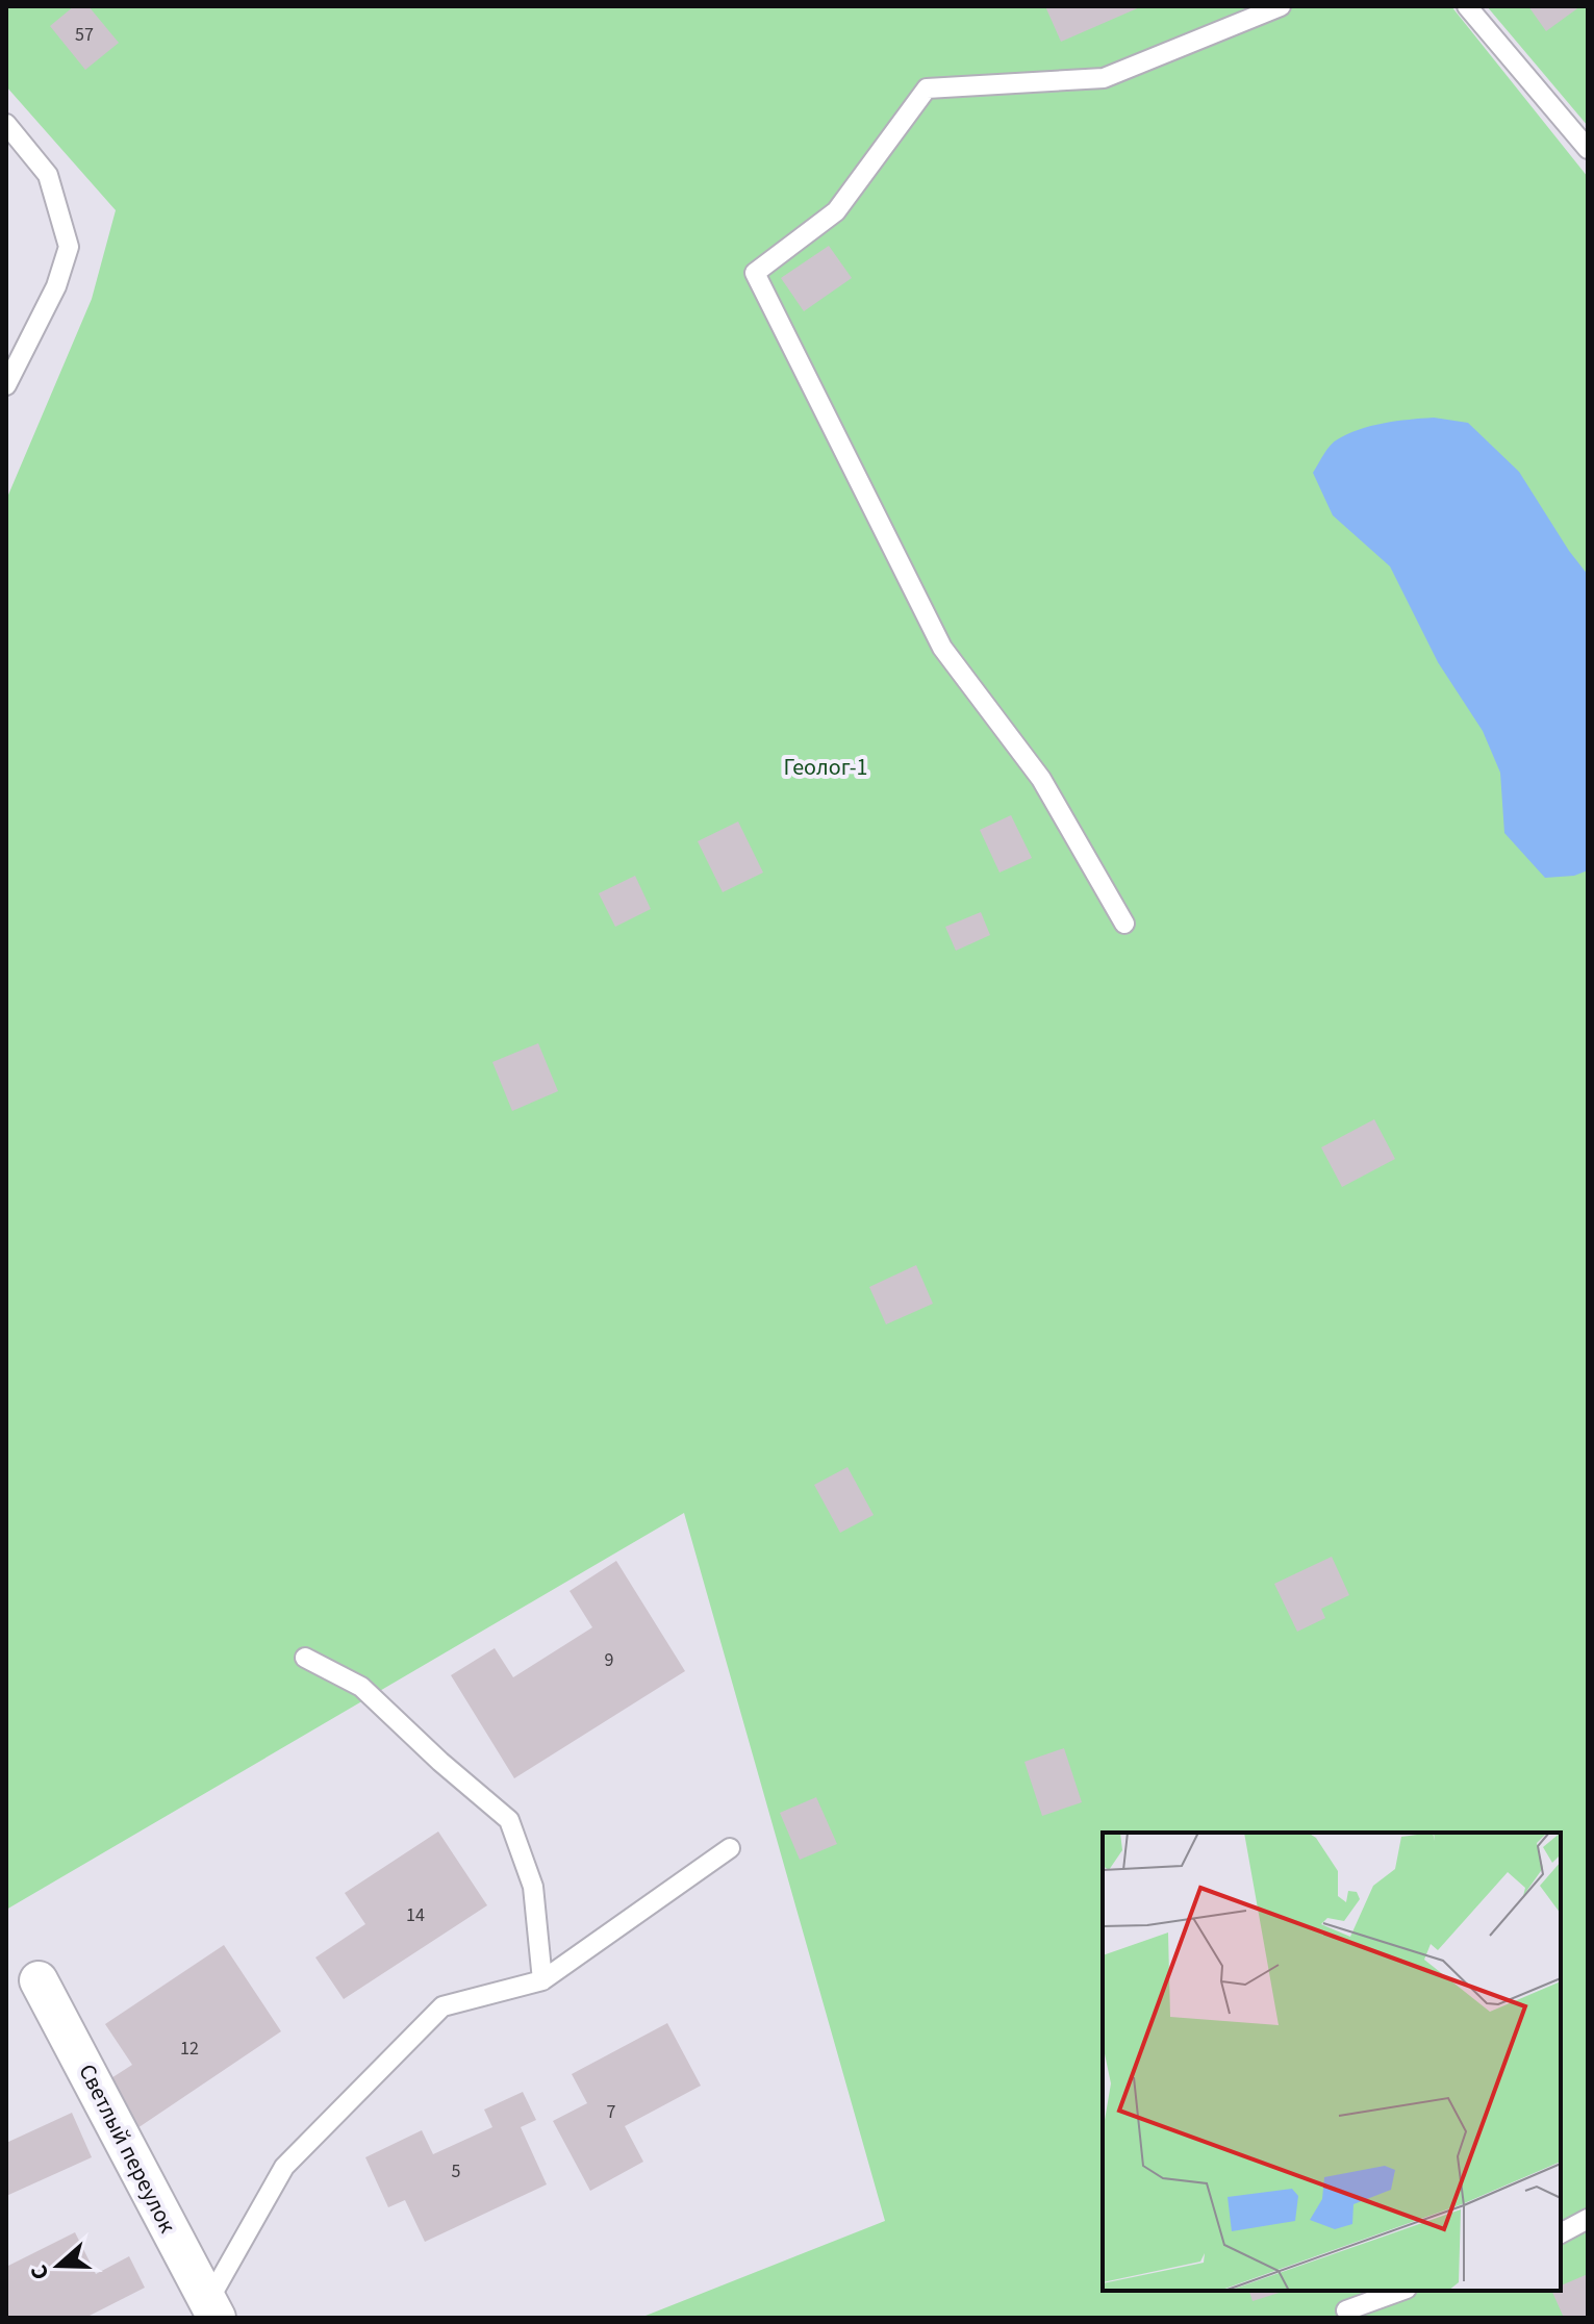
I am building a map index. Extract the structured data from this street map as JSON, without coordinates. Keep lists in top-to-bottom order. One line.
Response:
{"streets":{"street":["Светлый переулок"]},"parks":["Геолог-1"],"house_numbers":["57","9","14","12","7","5"],"north":"left"}
